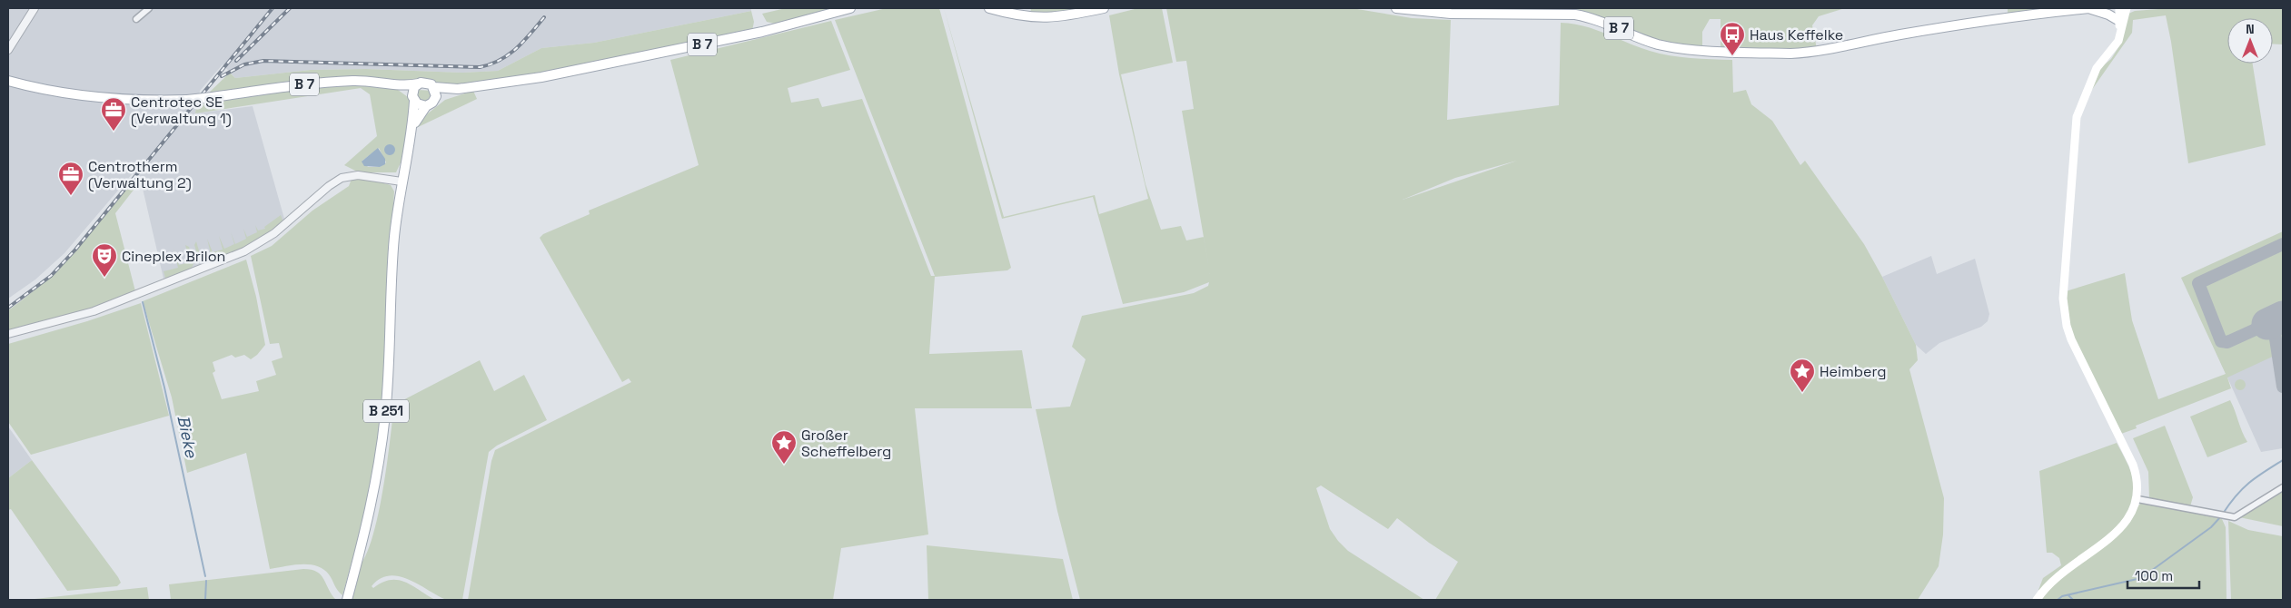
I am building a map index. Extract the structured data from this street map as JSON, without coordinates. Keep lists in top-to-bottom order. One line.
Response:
{"streets":{"main road":["B 7","B 251"]},"crossings":[["B 7","B 251"]],"water":["Bieke"],"places":{"bus stop":["Haus Keffelke"],"office":["Centrotec SE (Verwaltung 1)","Centrotherm (Verwaltung 2)"],"theatre":["Cineplex Brilon"],"place":["Heimberg","Großer Scheffelberg"]},"scale_bar":"100 m","north":"top"}
